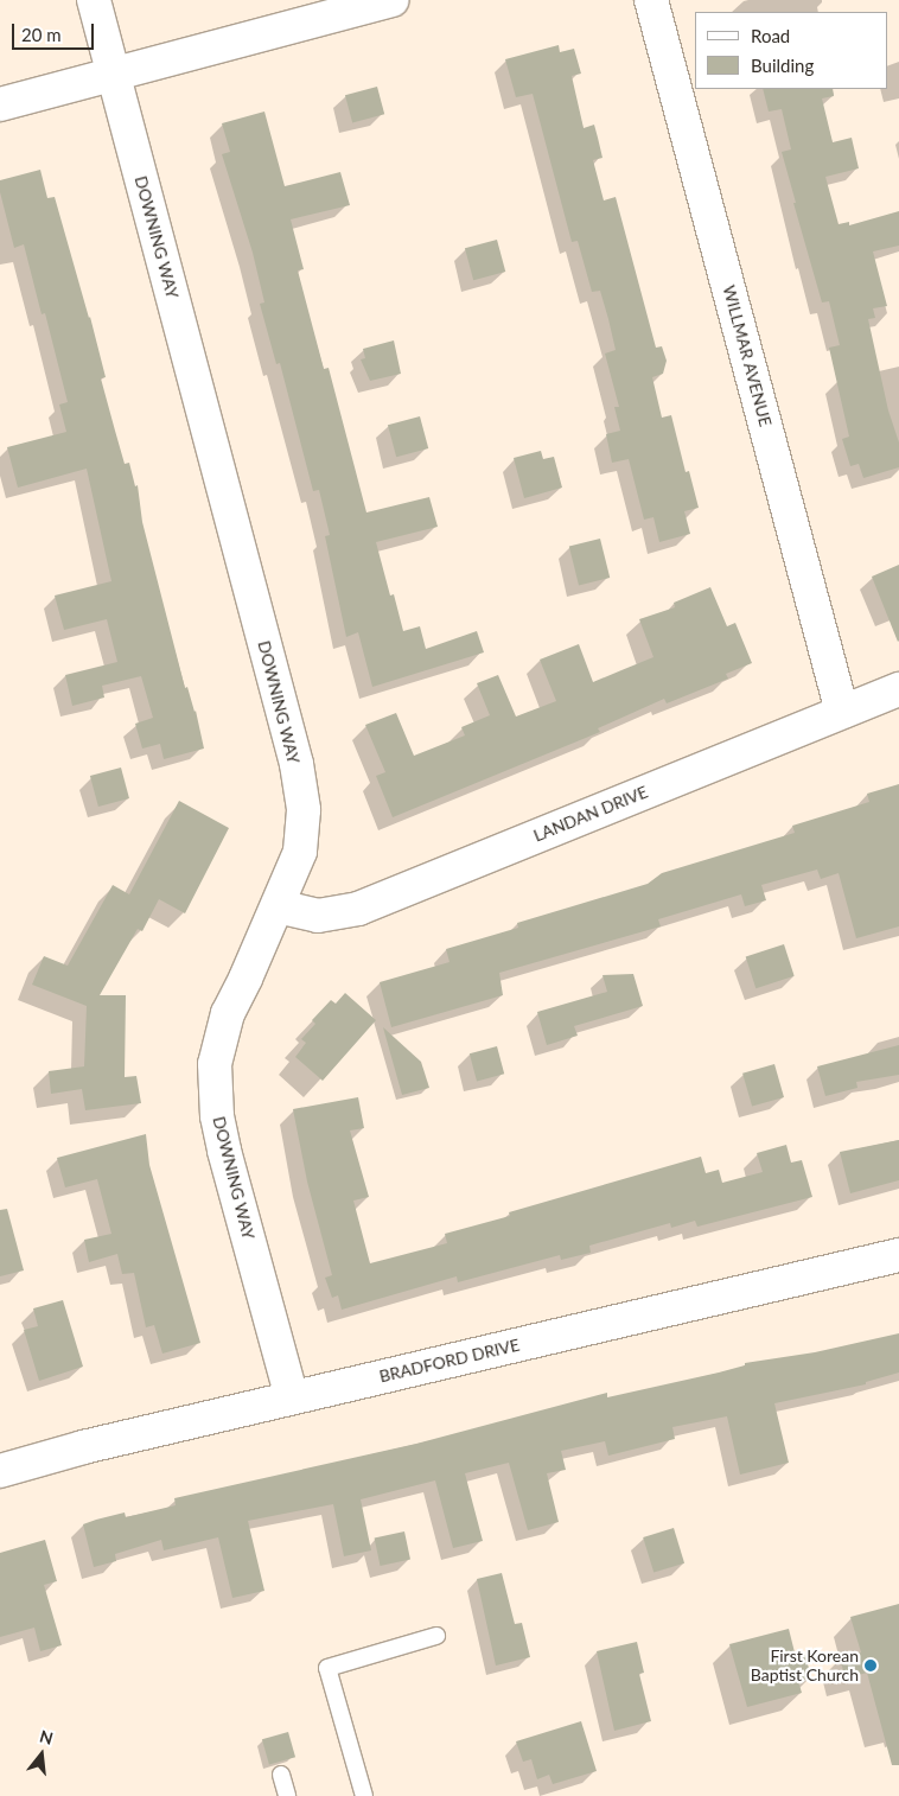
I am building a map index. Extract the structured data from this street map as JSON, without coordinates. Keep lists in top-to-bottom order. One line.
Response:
{"streets":{"street":["DOWNING WAY","WILLMAR AVENUE","LANDAN DRIVE","BRADFORD DRIVE"]},"crossings":[["DOWNING WAY","LANDAN DRIVE"],["DOWNING WAY","BRADFORD DRIVE"],["WILLMAR AVENUE","LANDAN DRIVE"]],"places":["First Korean Baptist Church"],"legend":["Road","Building"],"scale_bar":"20 m","north":"top"}
